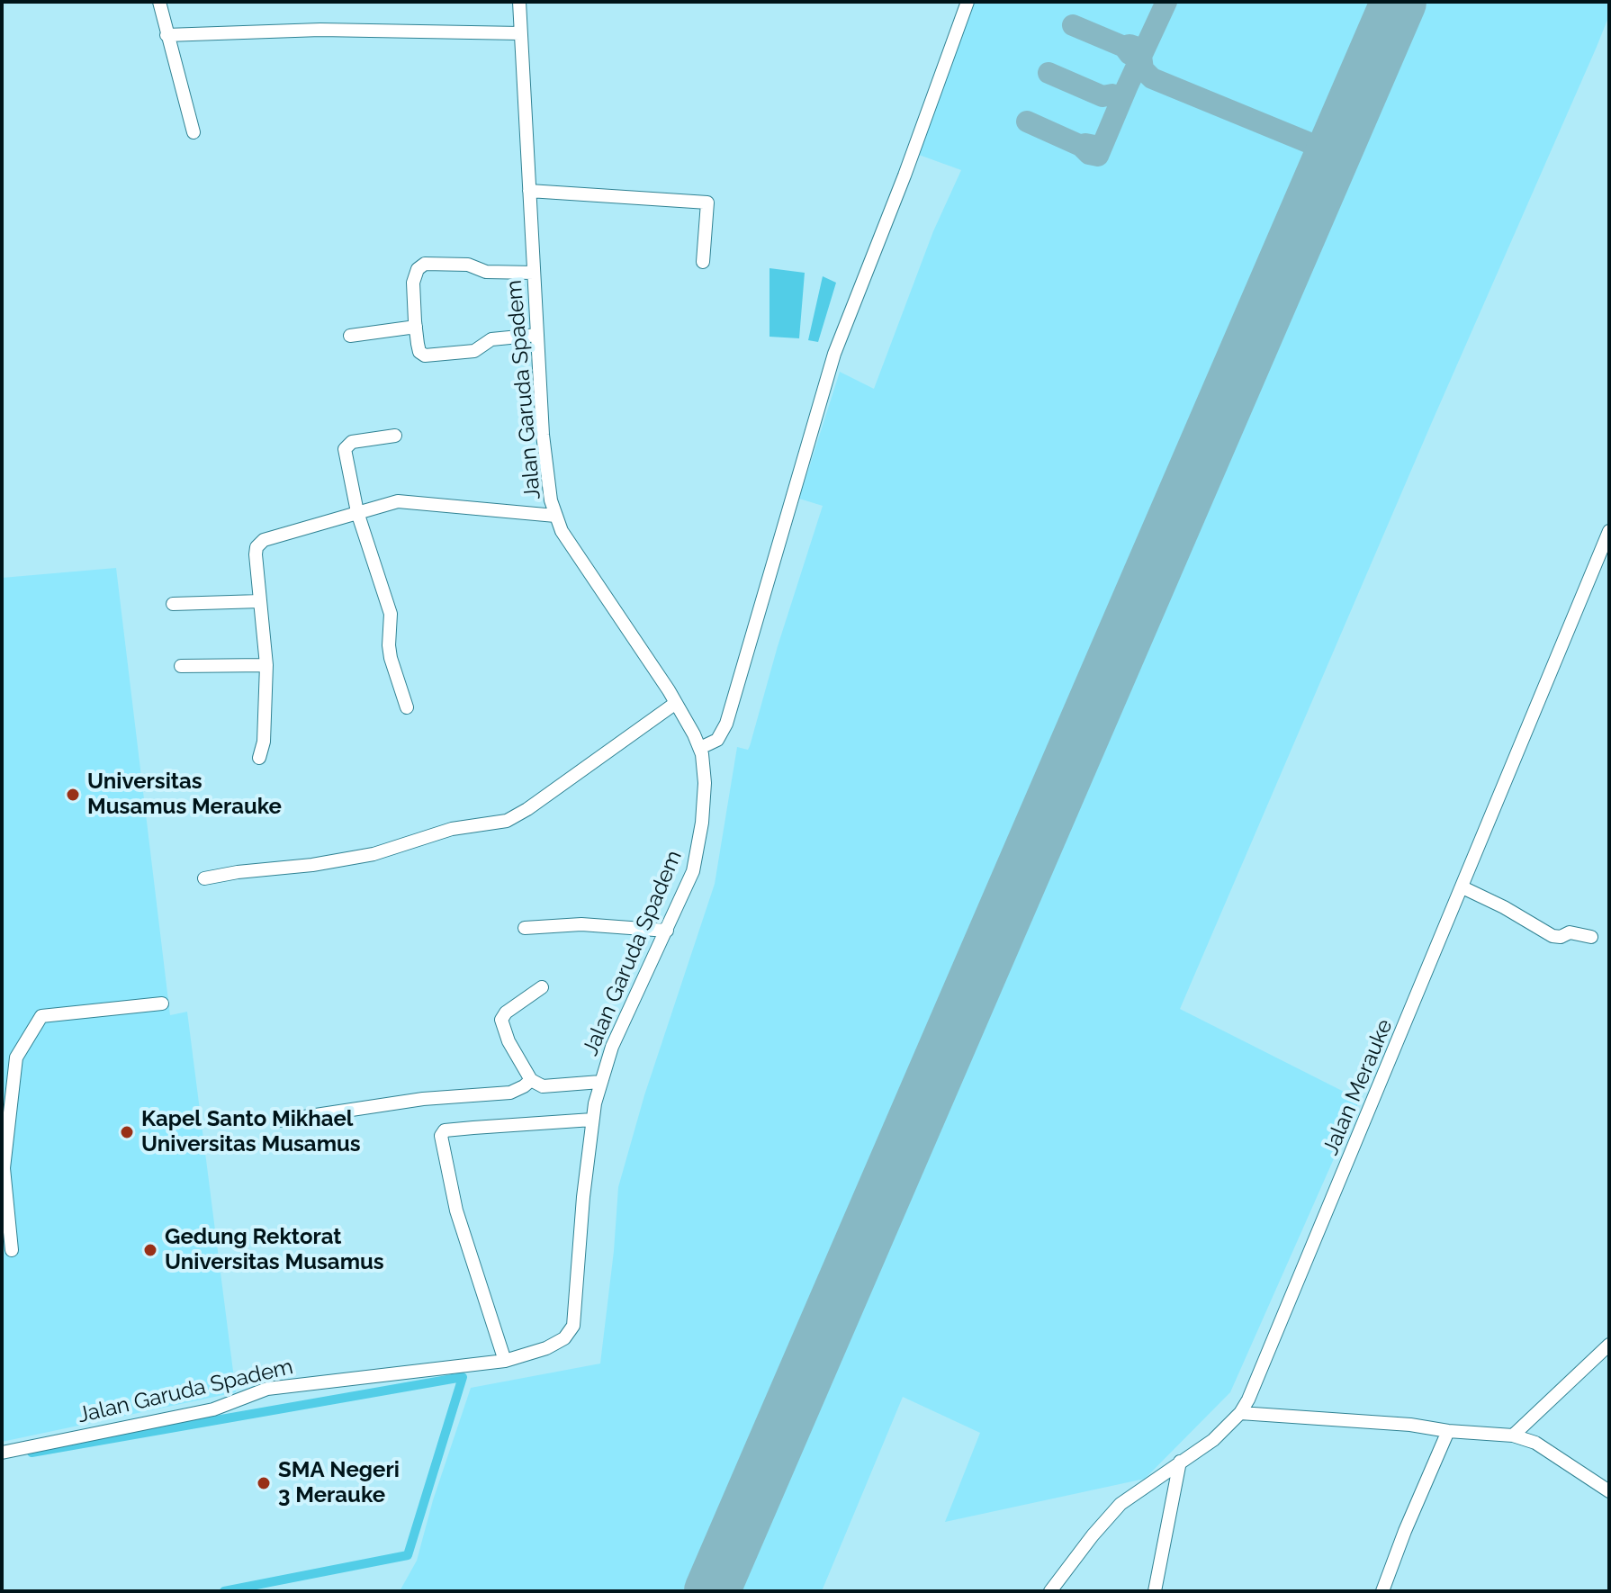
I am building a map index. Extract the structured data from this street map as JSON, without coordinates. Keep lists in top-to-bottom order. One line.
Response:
{"streets":{"street":["Jalan Garuda Spadem","Jalan Merauke"]},"places":["Universitas Musamus Merauke","Kapel Santo Mikhael Universitas Musamus","Gedung Rektorat Universitas Musamus","SMA Negeri 3 Merauke"]}
